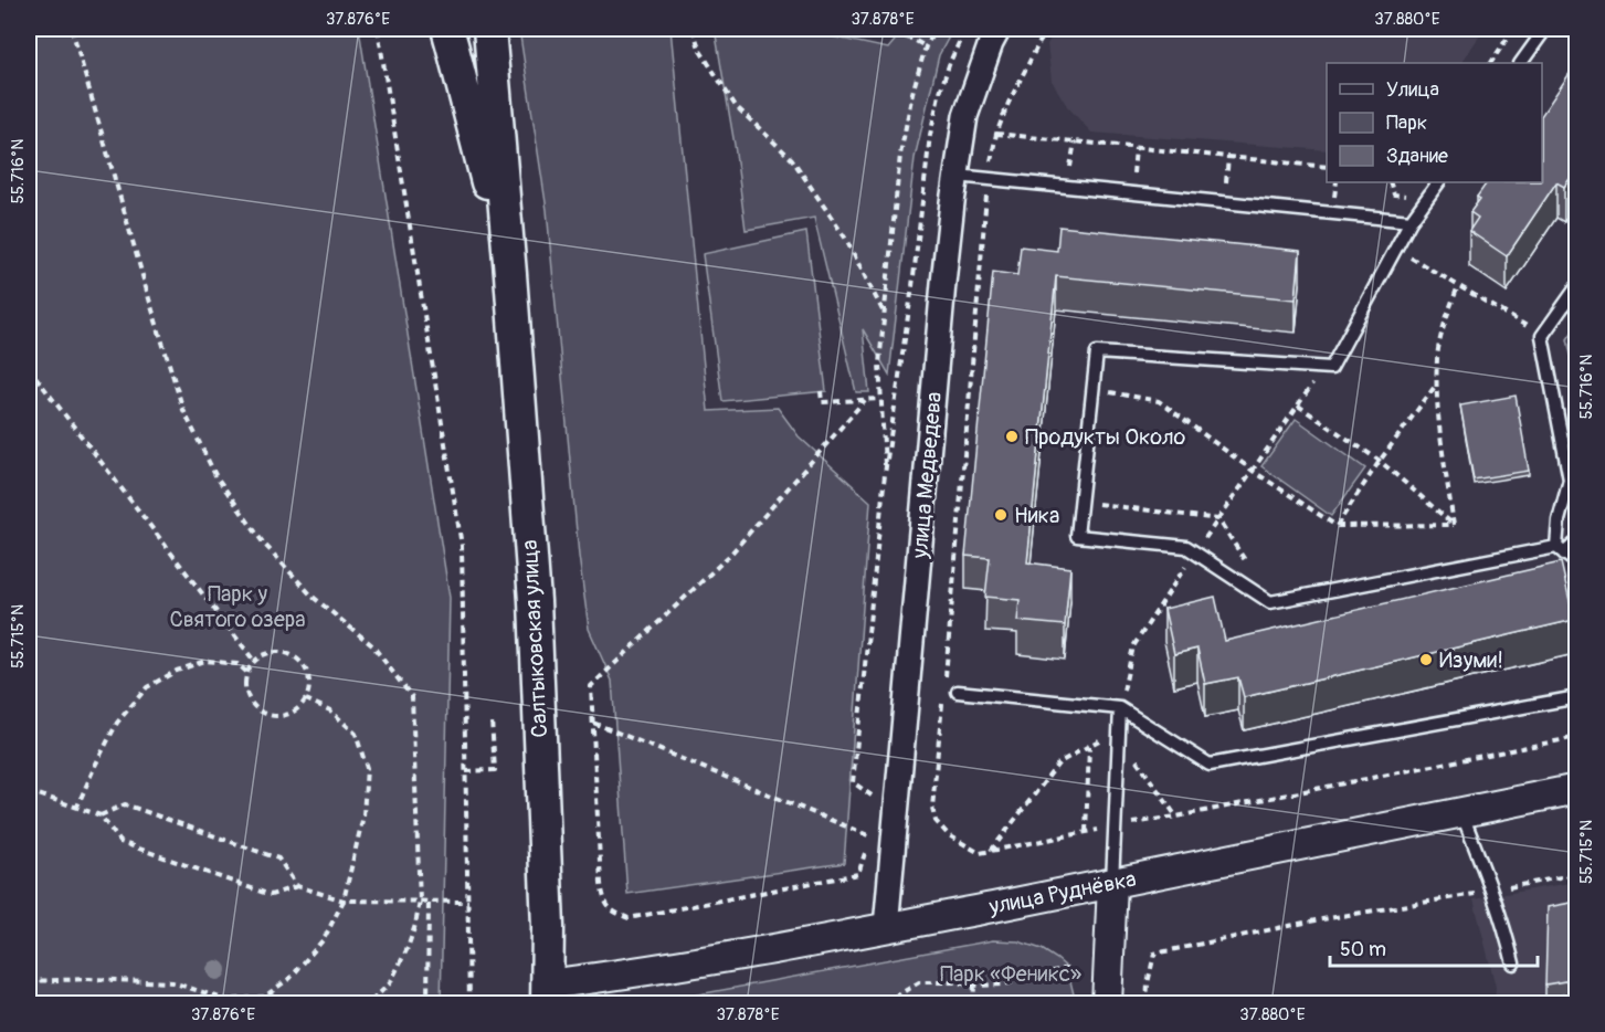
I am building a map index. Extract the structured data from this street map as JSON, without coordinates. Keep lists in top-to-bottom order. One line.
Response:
{"streets":{"main road":["Салтыковская улица"],"street":["улица Медведева","улица Руднёвка"]},"crossings":[["улица Медведева","улица Руднёвка"],["Салтыковская улица","улица Руднёвка"]],"parks":["Парк у Святого озера","Парк «Феникс»"],"places":["Продукты Около","Ника","Изуми!"],"legend":["Улица","Парк","Здание"],"scale_bar":"50 m","coordinates":["37.876°E","37.878°E","37.880°E","55.716°N","55.715°N"]}
